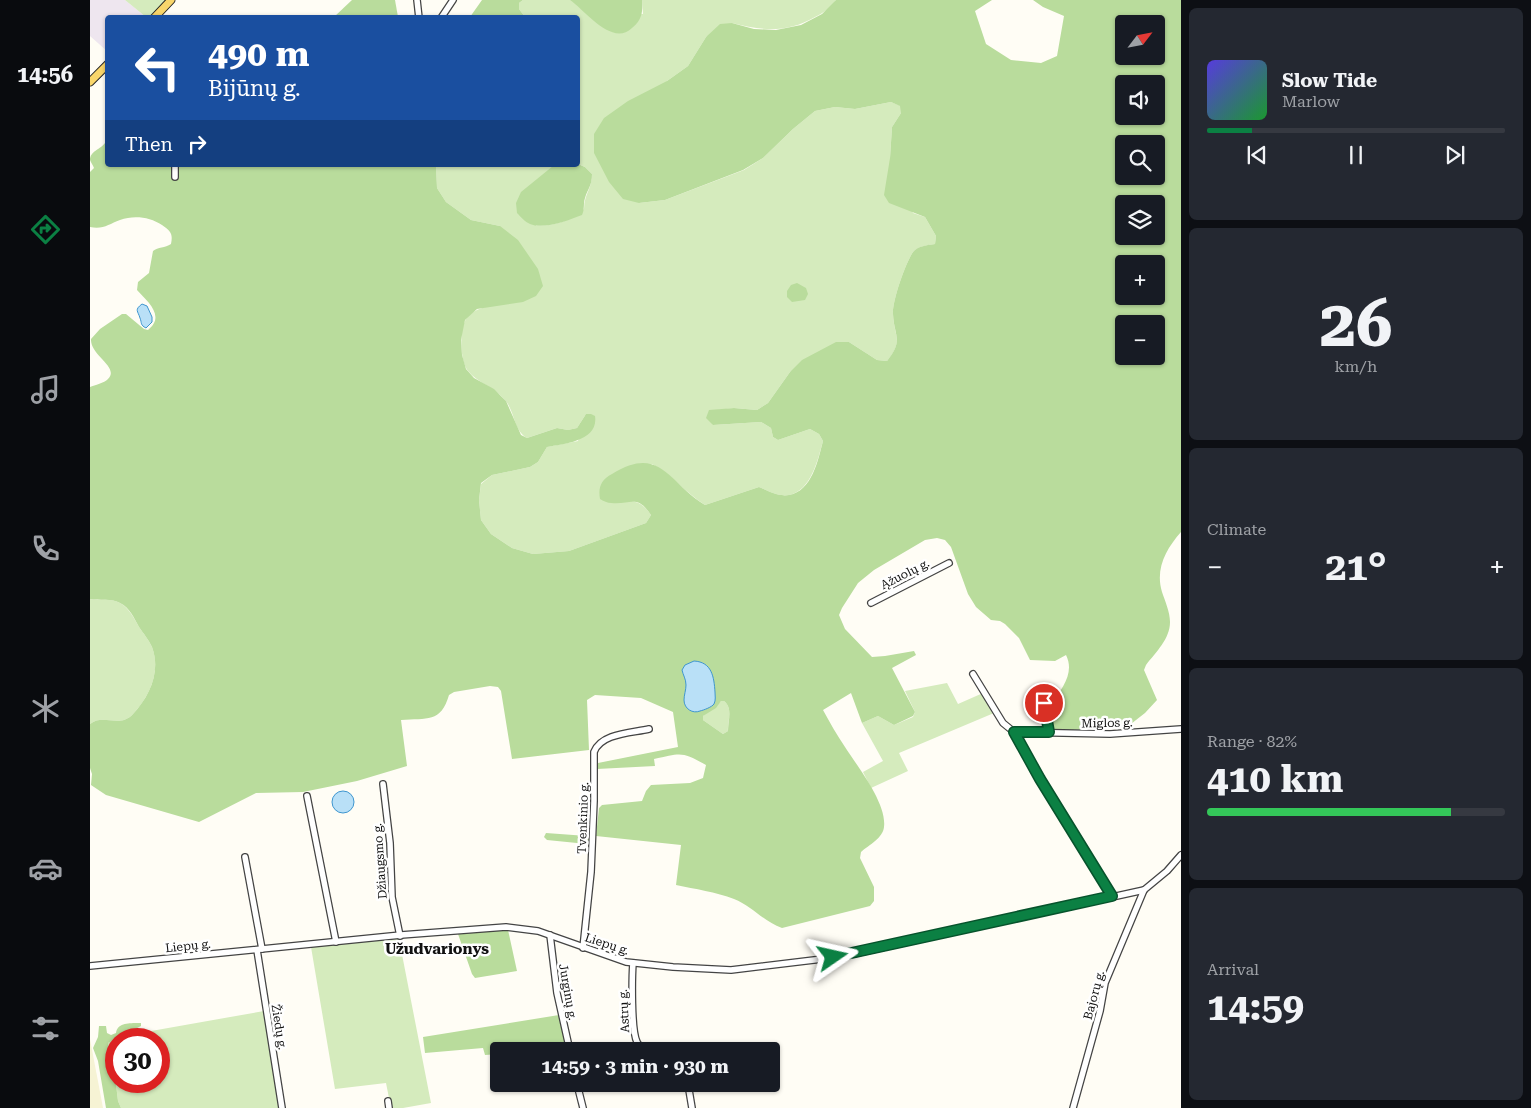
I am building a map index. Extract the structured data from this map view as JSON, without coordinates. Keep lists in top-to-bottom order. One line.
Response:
{"streets":{"street":["Ąžuolų g.","Miglos g.","Tvenkinio g.","Džiaugsmo g.","Liepų g.","Jurginų g.","Bajorų g.","Astrų g.","Žiedų g."]},"crossings":[["Tvenkinio g.","Liepų g."],["Džiaugsmo g.","Liepų g."],["Liepų g.","Jurginų g."],["Liepų g.","Bajorų g."],["Liepų g.","Astrų g."],["Liepų g.","Žiedų g."]],"districts":["Užudvarionys"],"north":"top right","page":{"tabs":"14:56","map_buttons":["+","−"],"turn":["490 m","Bijūnų g."],"song":["Slow Tide","Marlow"],"then":"Then","tile":[["26","km/h"],"Climate",["Range · 82%","410 km"],["Arrival","14:59"]],"heat":["−","21°","+"],"limit":"30","trip":"14:59 · 3 min · 930 m"}}
